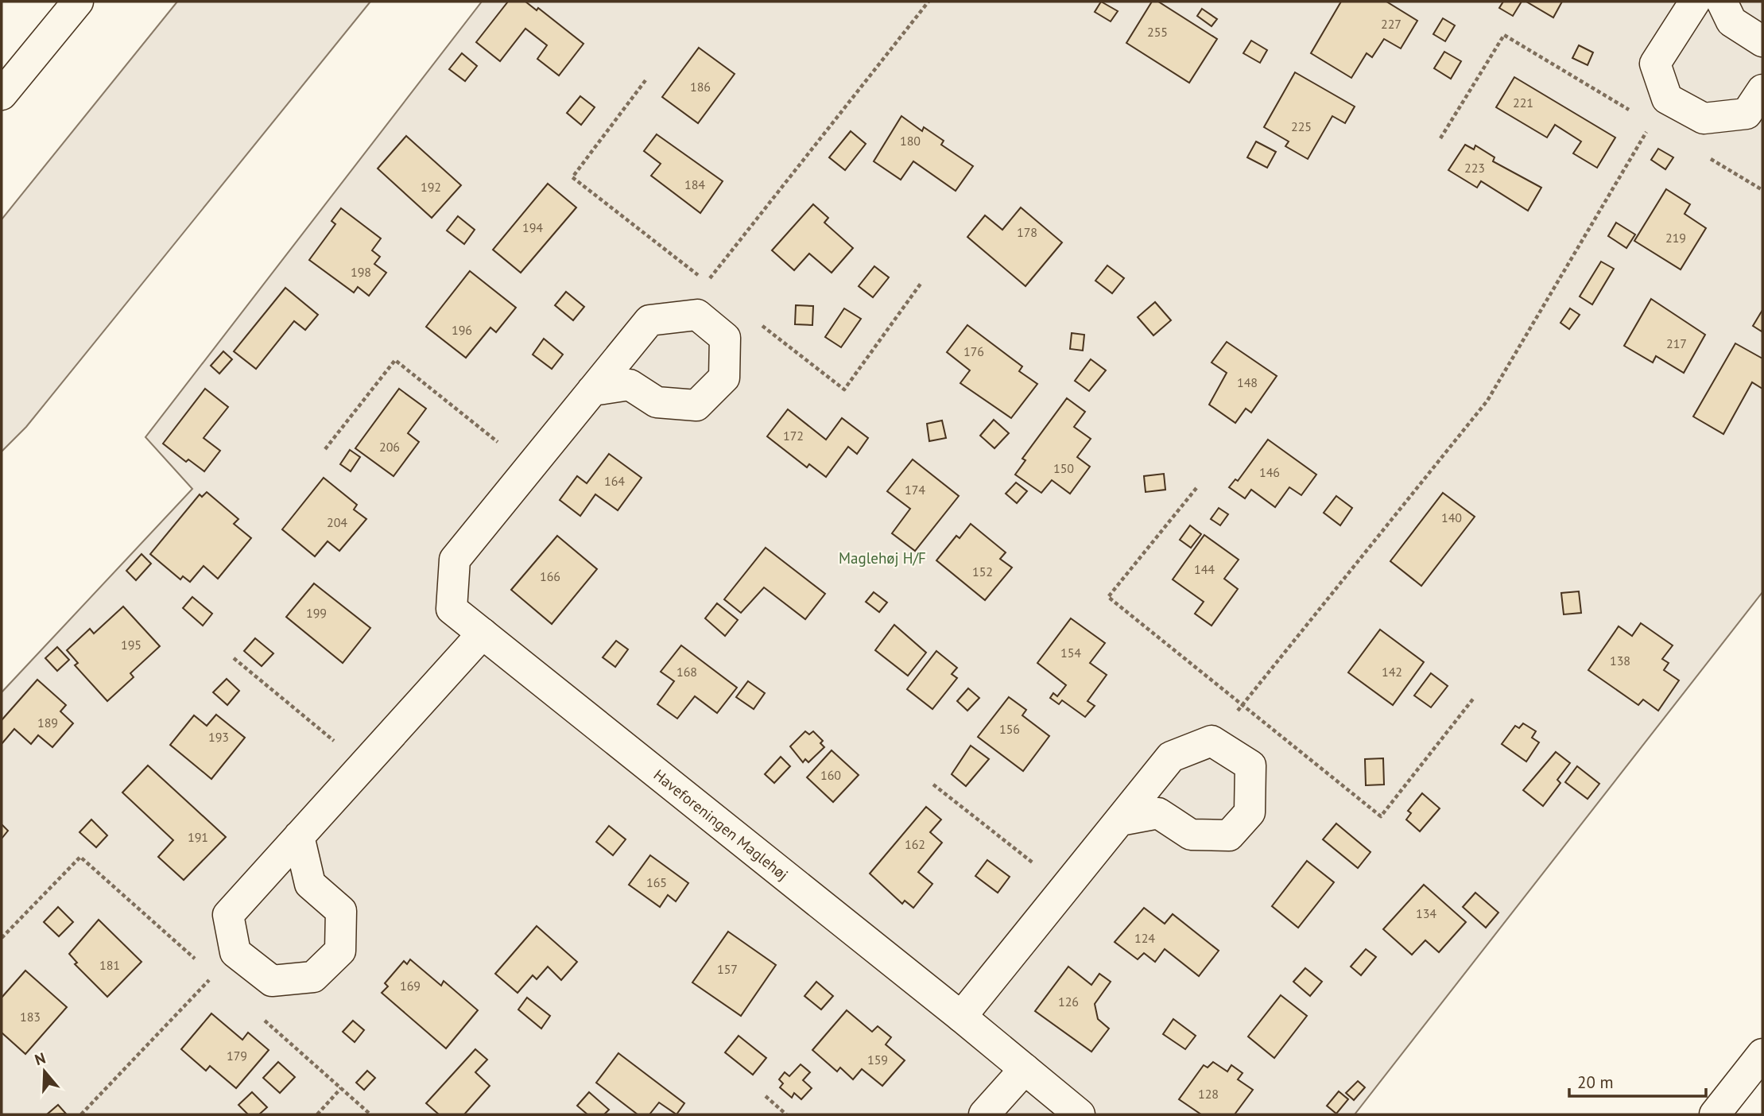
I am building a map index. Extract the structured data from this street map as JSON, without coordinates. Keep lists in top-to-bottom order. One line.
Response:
{"streets":{"main road":["Haveforeningen Maglehøj"]},"parks":["Maglehøj H/F"],"house_numbers":["227","255","186","221","225","180","223","184","192","194","178","219","198","196","217","176","148","172","206","150","146","164","174","140","204","144","152","166","199","195","154","138","168","142","189","156","193","160","191","162","165","134","124","181","157","169","126","183","179","159","128"],"scale_bar":"20 m","north":"top"}
